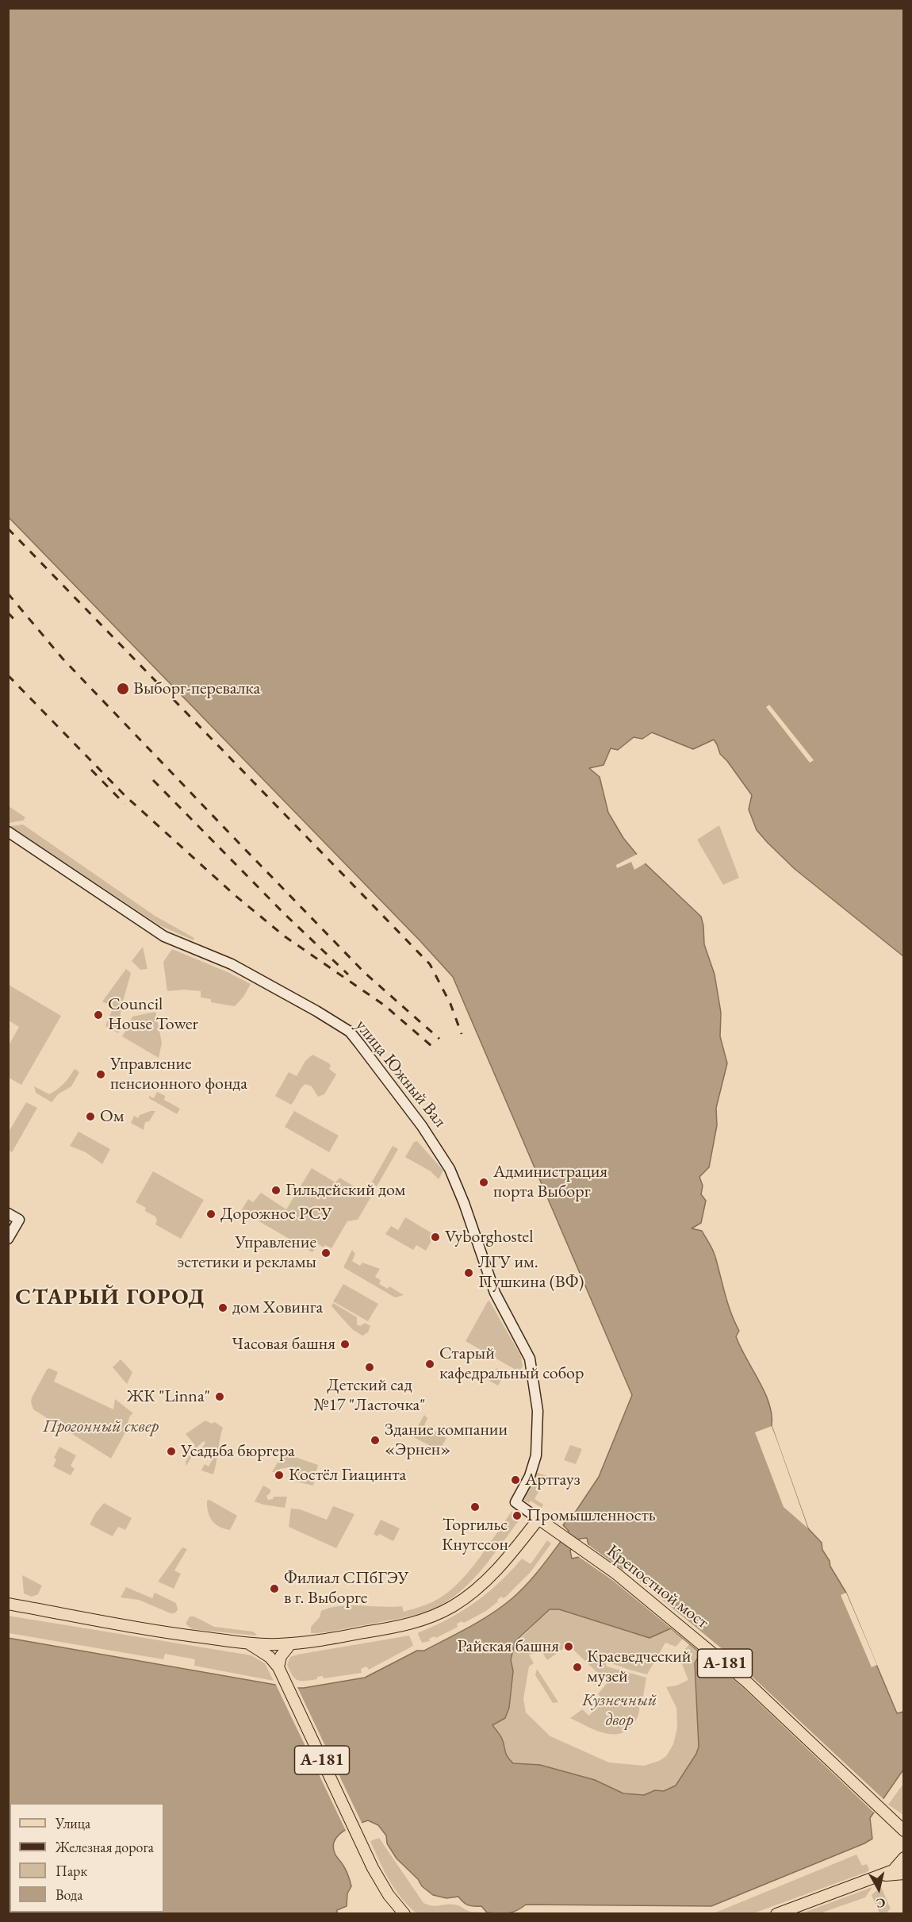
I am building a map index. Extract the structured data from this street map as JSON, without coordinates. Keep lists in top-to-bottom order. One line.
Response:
{"streets":{"main road":["Крепостной мост","А-181"],"street":["улица Южный Вал"]},"crossings":[["улица Южный Вал","Крепостной мост"]],"districts":["СТАРЫЙ ГОРОД"],"parks":["Прогонный сквер","Кузнечный двор"],"places":["Выборг-перевалка","Council House Tower","Управление пенсионного фонда","Ом","Администрация порта Выборг","Гильдейский дом","Дорожное РСУ","Vyborghostel","Управление эстетики и рекламы","ЛГУ им. Пушкина (ВФ)","дом Ховинга","Часовая башня","Старый кафедральный собор","Детский сад №17 \"Ласточка\"","ЖК \"Linna\"","Здание компании «Эрнен»","Усадьба бюргера","Костёл Гиацинта","Артгауз","Торгильс Кнутссон","Промышленность","Филиал СПбГЭУ в г. Выборге","Райская башня","Краеведческий музей"],"legend":["Улица","Железная дорога","Парк","Вода"],"north":"bottom"}
